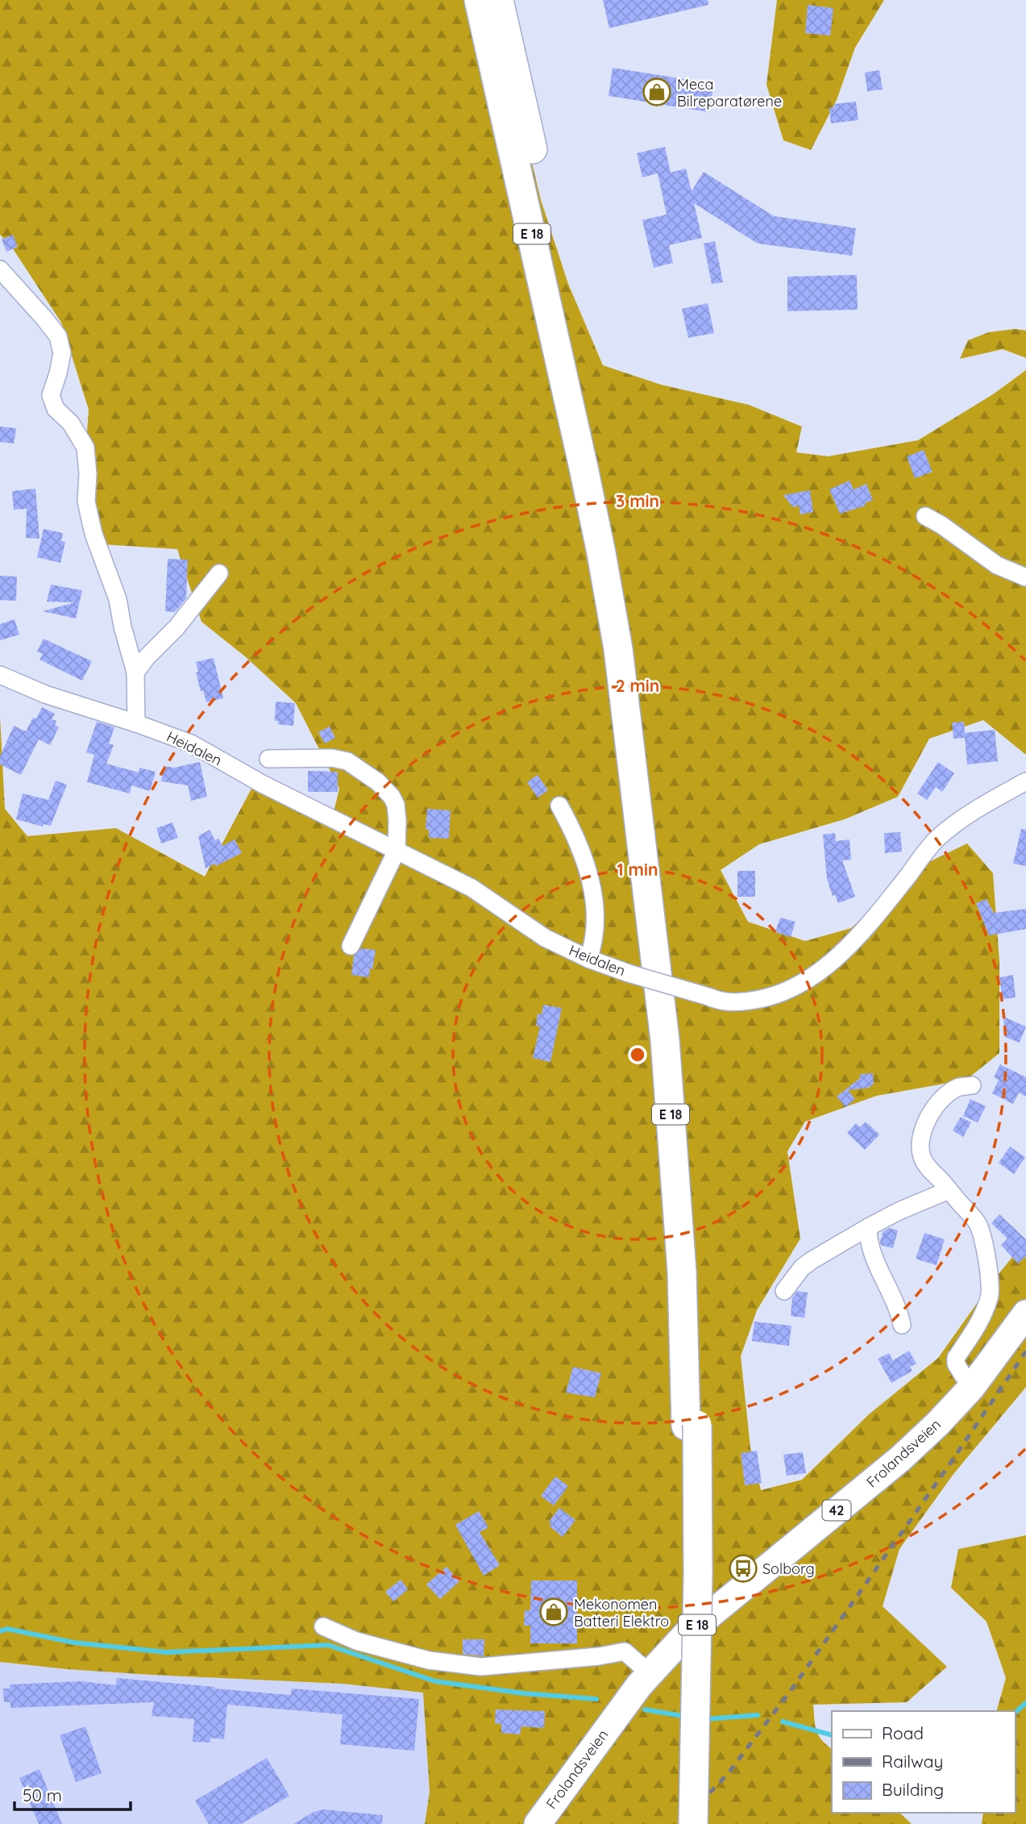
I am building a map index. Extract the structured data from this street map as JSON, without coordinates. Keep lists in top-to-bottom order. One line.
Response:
{"streets":{"highway":["E 18"],"main road":["Frolandsveien","42"],"street":["Heidalen"]},"places":{"shop":["Meca Bilreparatørene","Mekonomen Batteri Elektro"],"bus stop":["Solborg"]},"legend":["Road","Railway","Building"],"scale_bar":"50 m","rings":["3 min","2 min","1 min"]}
